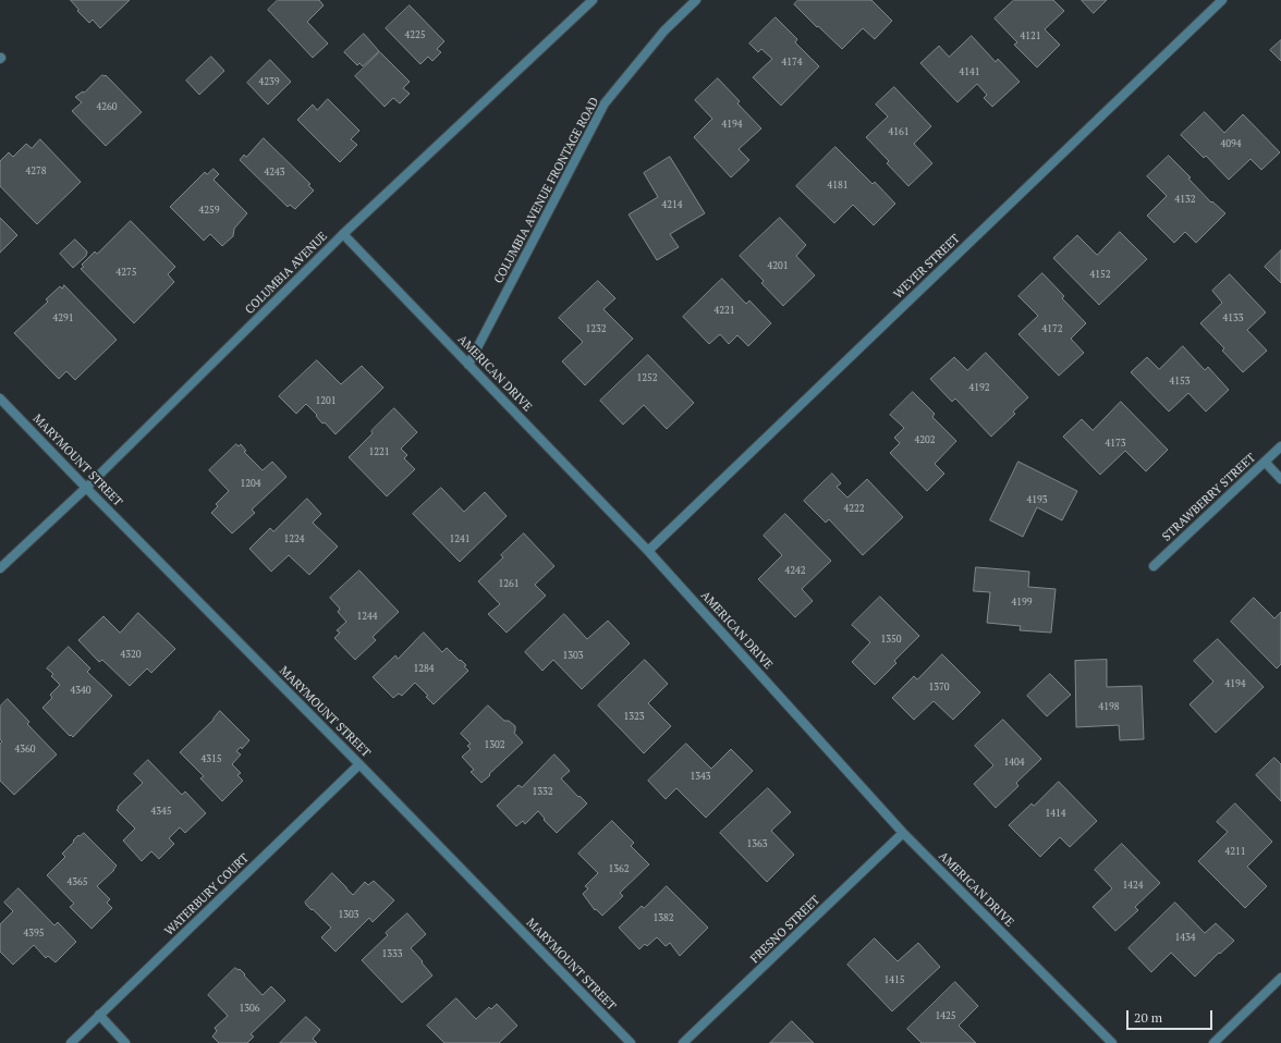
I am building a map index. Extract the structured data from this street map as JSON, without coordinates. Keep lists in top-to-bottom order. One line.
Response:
{"streets":{"street":["COLUMBIA AVENUE FRONTAGE ROAD","WEYER STREET","COLUMBIA AVENUE","AMERICAN DRIVE","MARYMOUNT STREET","STRAWBERRY STREET","WATERBURY COURT","FRESNO STREET"]},"crossings":[["COLUMBIA AVENUE FRONTAGE ROAD","AMERICAN DRIVE"],["WEYER STREET","AMERICAN DRIVE"],["COLUMBIA AVENUE","AMERICAN DRIVE"],["COLUMBIA AVENUE","MARYMOUNT STREET"],["AMERICAN DRIVE","FRESNO STREET"],["MARYMOUNT STREET","WATERBURY COURT"]],"house_numbers":["4225","4121","4174","4141","4239","4260","4194","4161","4094","4278","4243","4181","4132","4214","4259","4201","4275","4152","4221","4291","4133","1232","4172","1252","4153","4192","1201","4202","4173","1221","1204","4193","4222","1224","1241","4242","1261","4199","1244","1350","4320","1303","1284","4194","1370","4340","4198","1323","1302","4360","4315","1404","1343","1332","4345","1414","1363","4211","1362","4365","1424","1303","1382","4395","1434","1333","1415","1306","1425"],"scale_bar":"20 m"}
